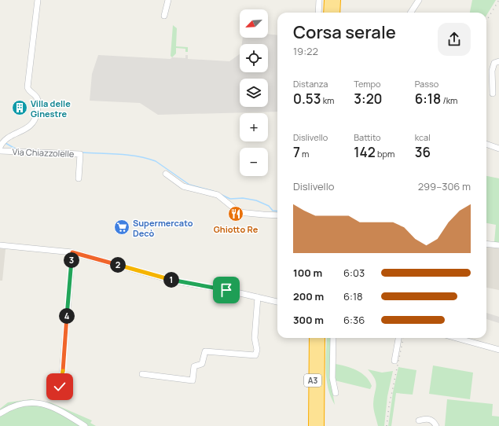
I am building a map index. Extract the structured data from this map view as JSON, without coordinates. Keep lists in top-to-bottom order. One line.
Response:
{"streets":{"highway":["A3"],"street":["Via Chiazzolelle"]},"places":{"building":["Villa delle Ginestre"],"restaurant":["Ghiotto Re"],"supermarket":["Supermercato Decò"]},"north":"bottom left","page":{"map_buttons":["+","−"],"heading":["Corsa serale","19:22"],"stats":[["Distanza","0.53 km"],["Tempo","3:20"],["Passo","6:18 /km"],["Dislivello","7 m"],["Battito","142 bpm"],["kcal","36"]],"chart":["Dislivello","299–306 m"],"pins":["3","2","1","4"],"list":[{"name":"100 m","note":"6:03"},{"name":"200 m","note":"6:18"},{"name":"300 m","note":"6:36"}]}}
